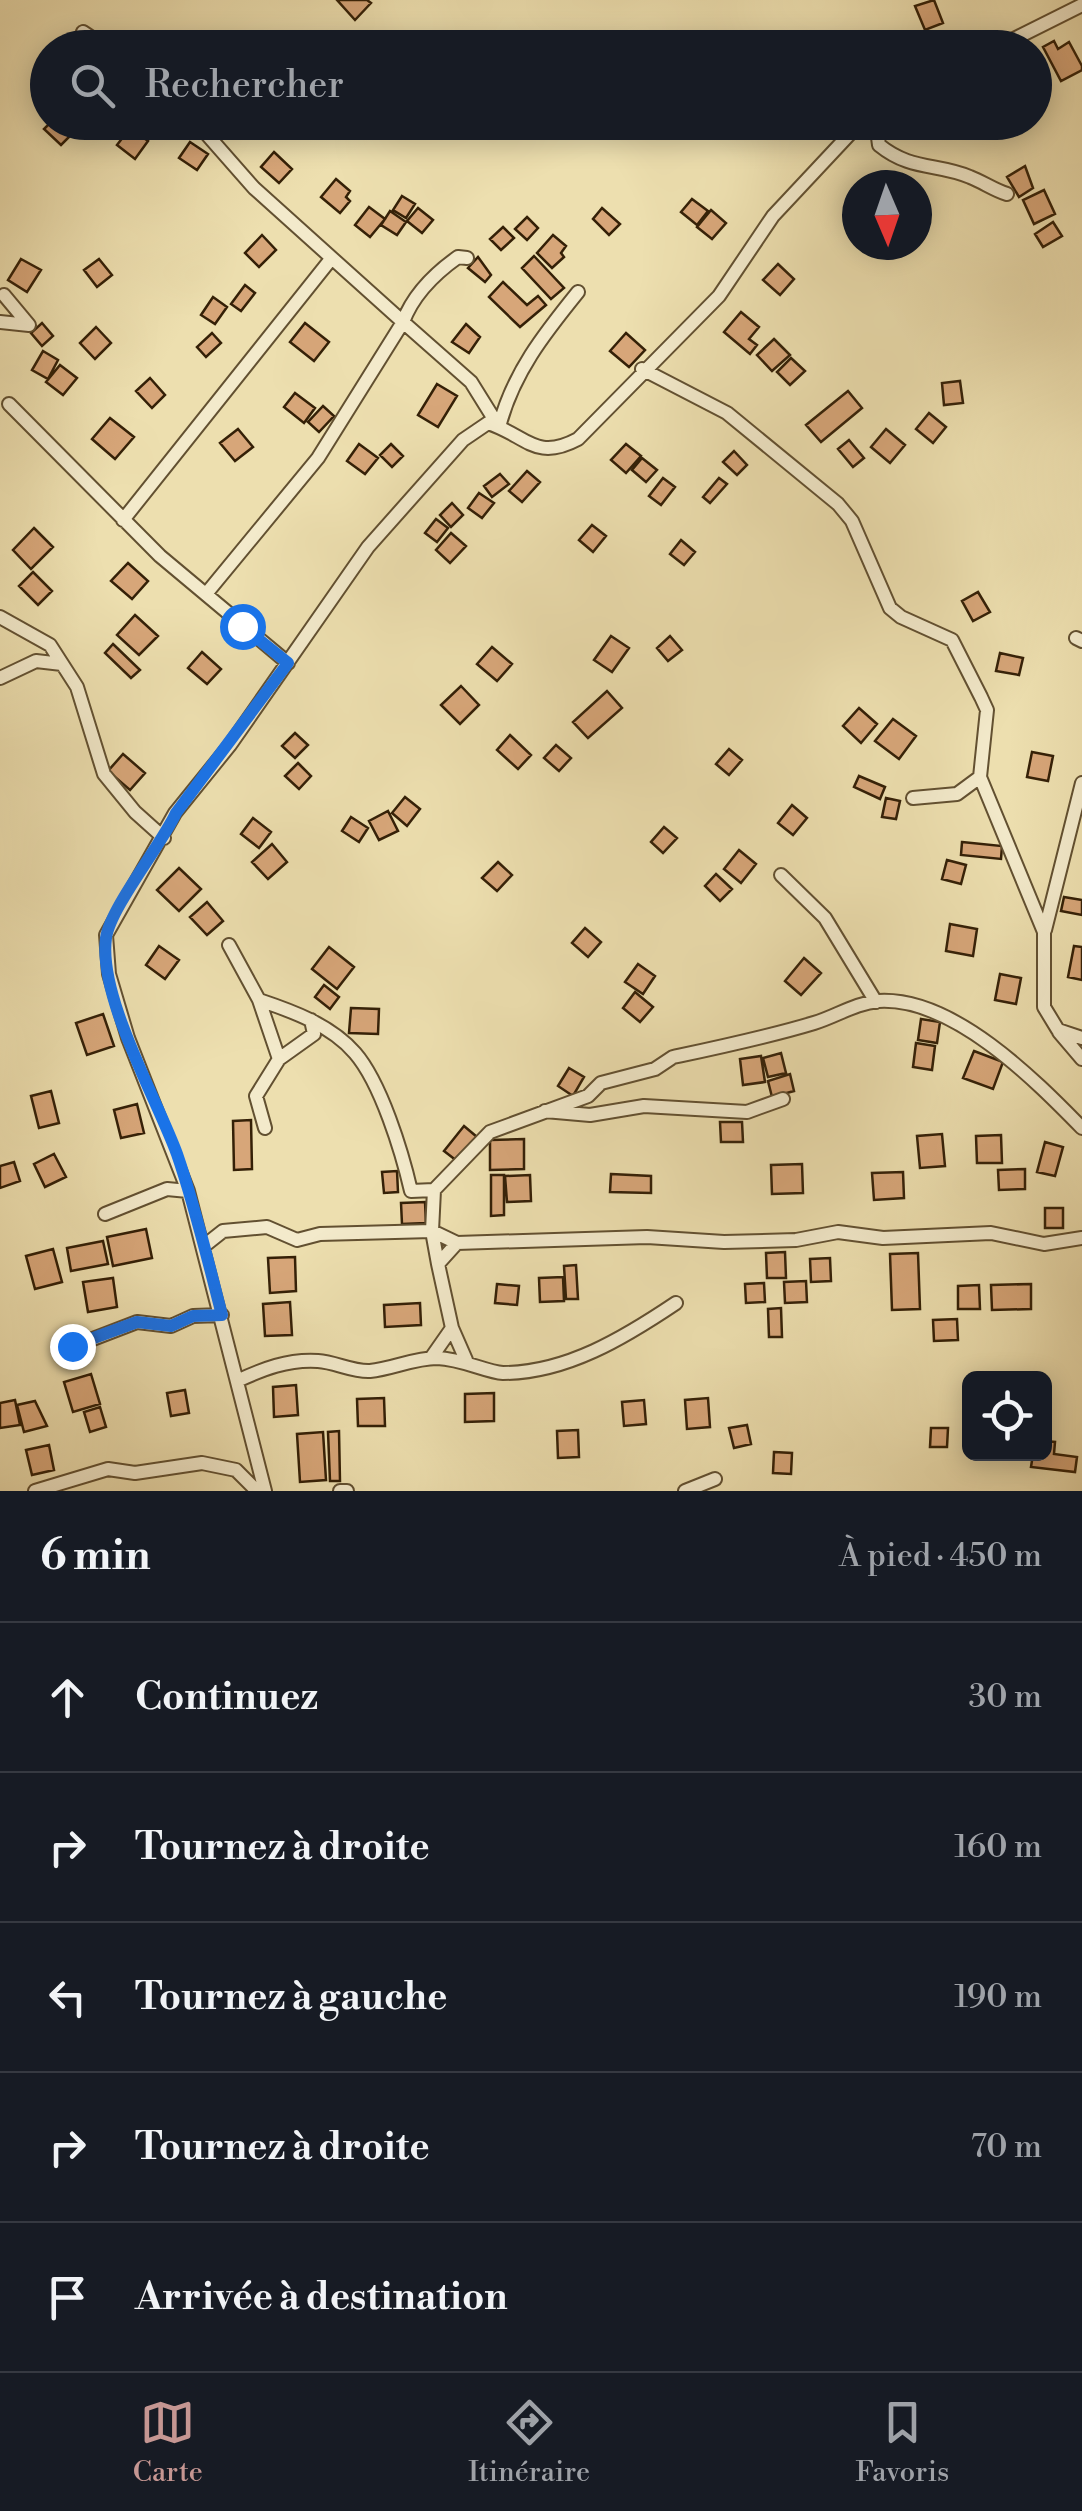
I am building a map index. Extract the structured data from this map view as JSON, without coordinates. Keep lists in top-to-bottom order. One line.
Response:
{"north":"bottom","page":{"search":"Rechercher","heading":["6 min","À pied · 450 m"],"list":[["Continuez","30 m"],["Tournez à droite","160 m"],["Tournez à gauche","190 m"],["Tournez à droite","70 m"],"Arrivée à destination"],"nav":["Carte","Itinéraire","Favoris"]}}
